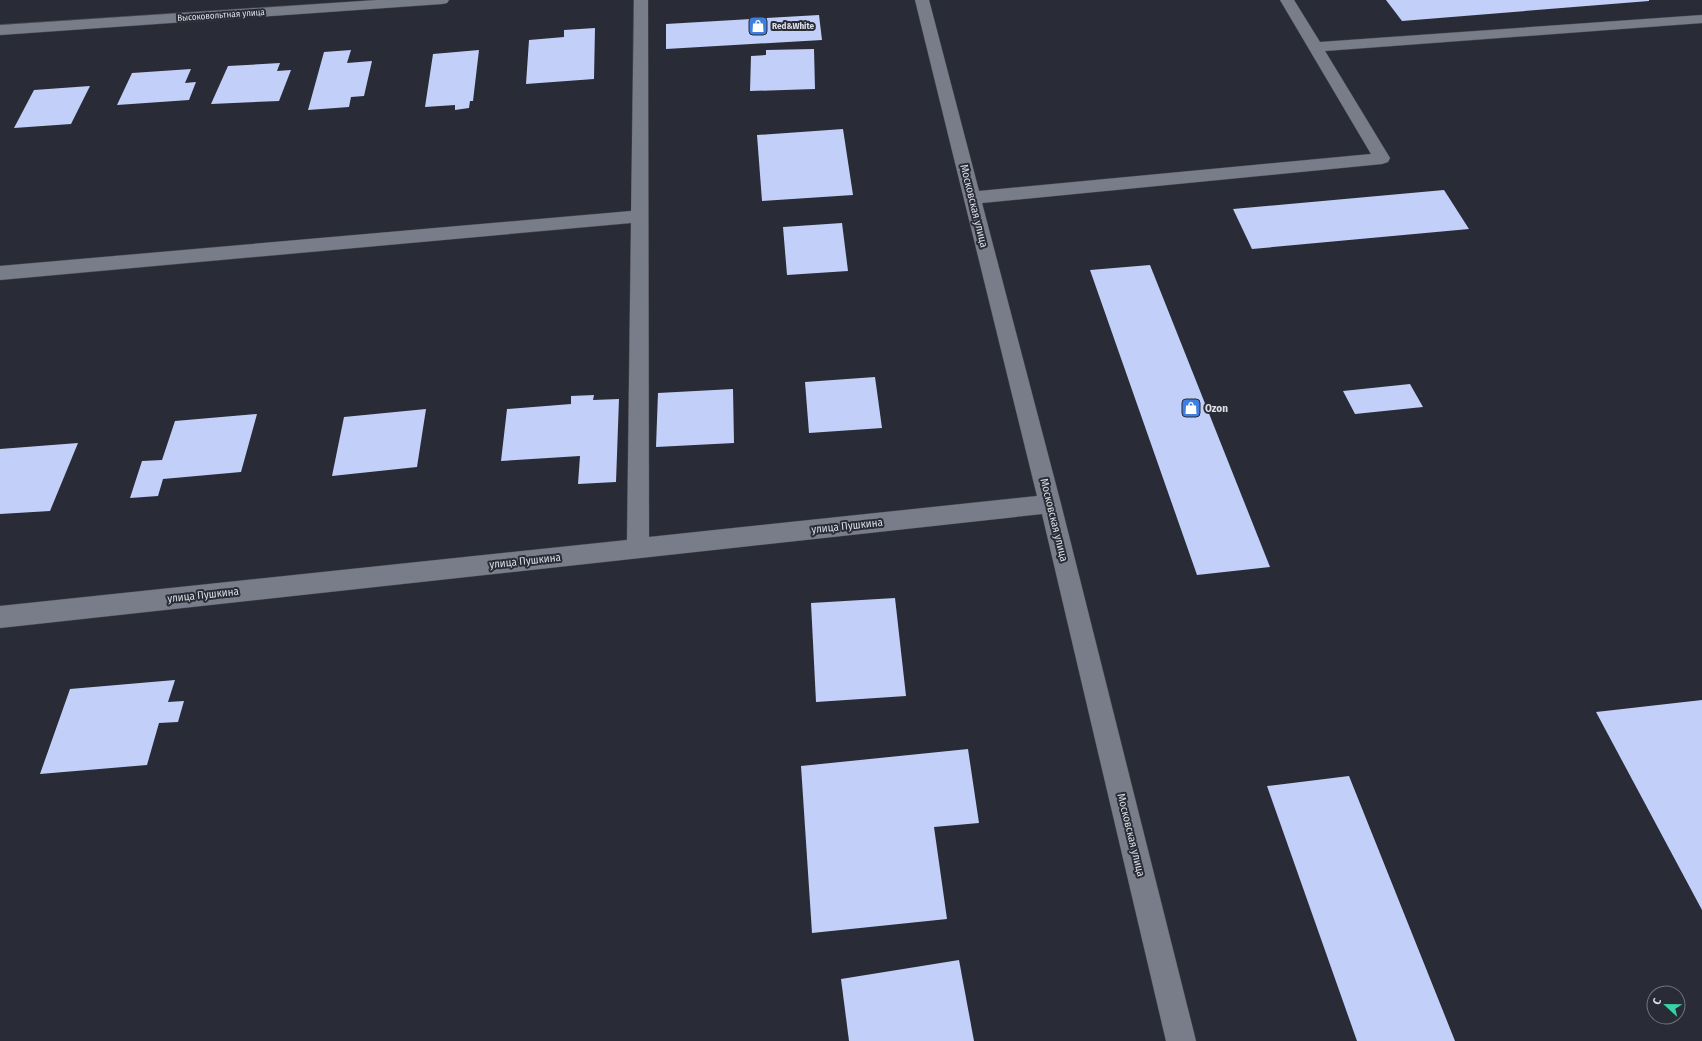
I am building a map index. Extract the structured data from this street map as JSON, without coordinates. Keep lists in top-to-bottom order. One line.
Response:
{"streets":{"street":["Высоковольтная улица","Московская улица","улица Пушкина"]},"crossings":[["Московская улица","улица Пушкина"]],"places":{"shop":["Red&White","Ozon"]},"north":"left"}
